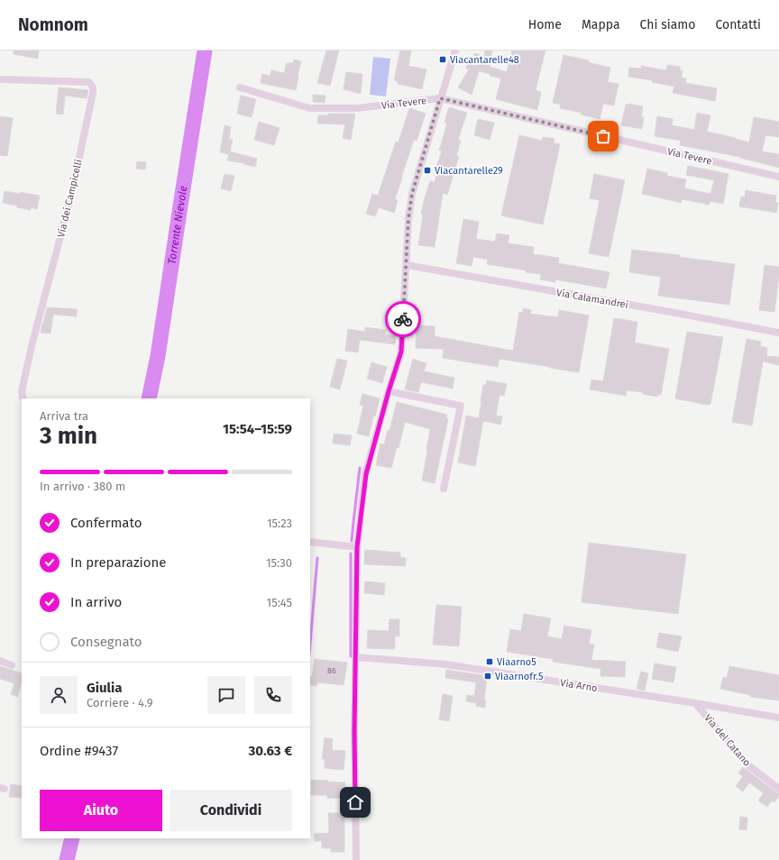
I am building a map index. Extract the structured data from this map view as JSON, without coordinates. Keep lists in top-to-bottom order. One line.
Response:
{"streets":{"street":["Via Tevere","Via dei Campicelli","Via Calamandrei","Via Arno","Via del Catano"]},"crossings":[["Via Arno","Via del Catano"]],"water":["Torrente Nievole"],"places":{"transit":["Viacantarelle48","Viacantarelle29","Viaarno5","Viaarnofr.5"]},"house_numbers":["86"],"page":{"header":"Nomnom","nav":["Home","Mappa","Chi siamo","Contatti"],"heading":["3 min","Arriva tra","15:54–15:59"],"panel":["Giulia","Corriere · 4.9","Ordine #9437","30.63 €"],"bar":"In arrivo · 380 m","list":[["Confermato","15:23"],["In preparazione","15:30"],["In arrivo","15:45"],"Consegnato"],"buttons":["Aiuto","Condividi"]}}
